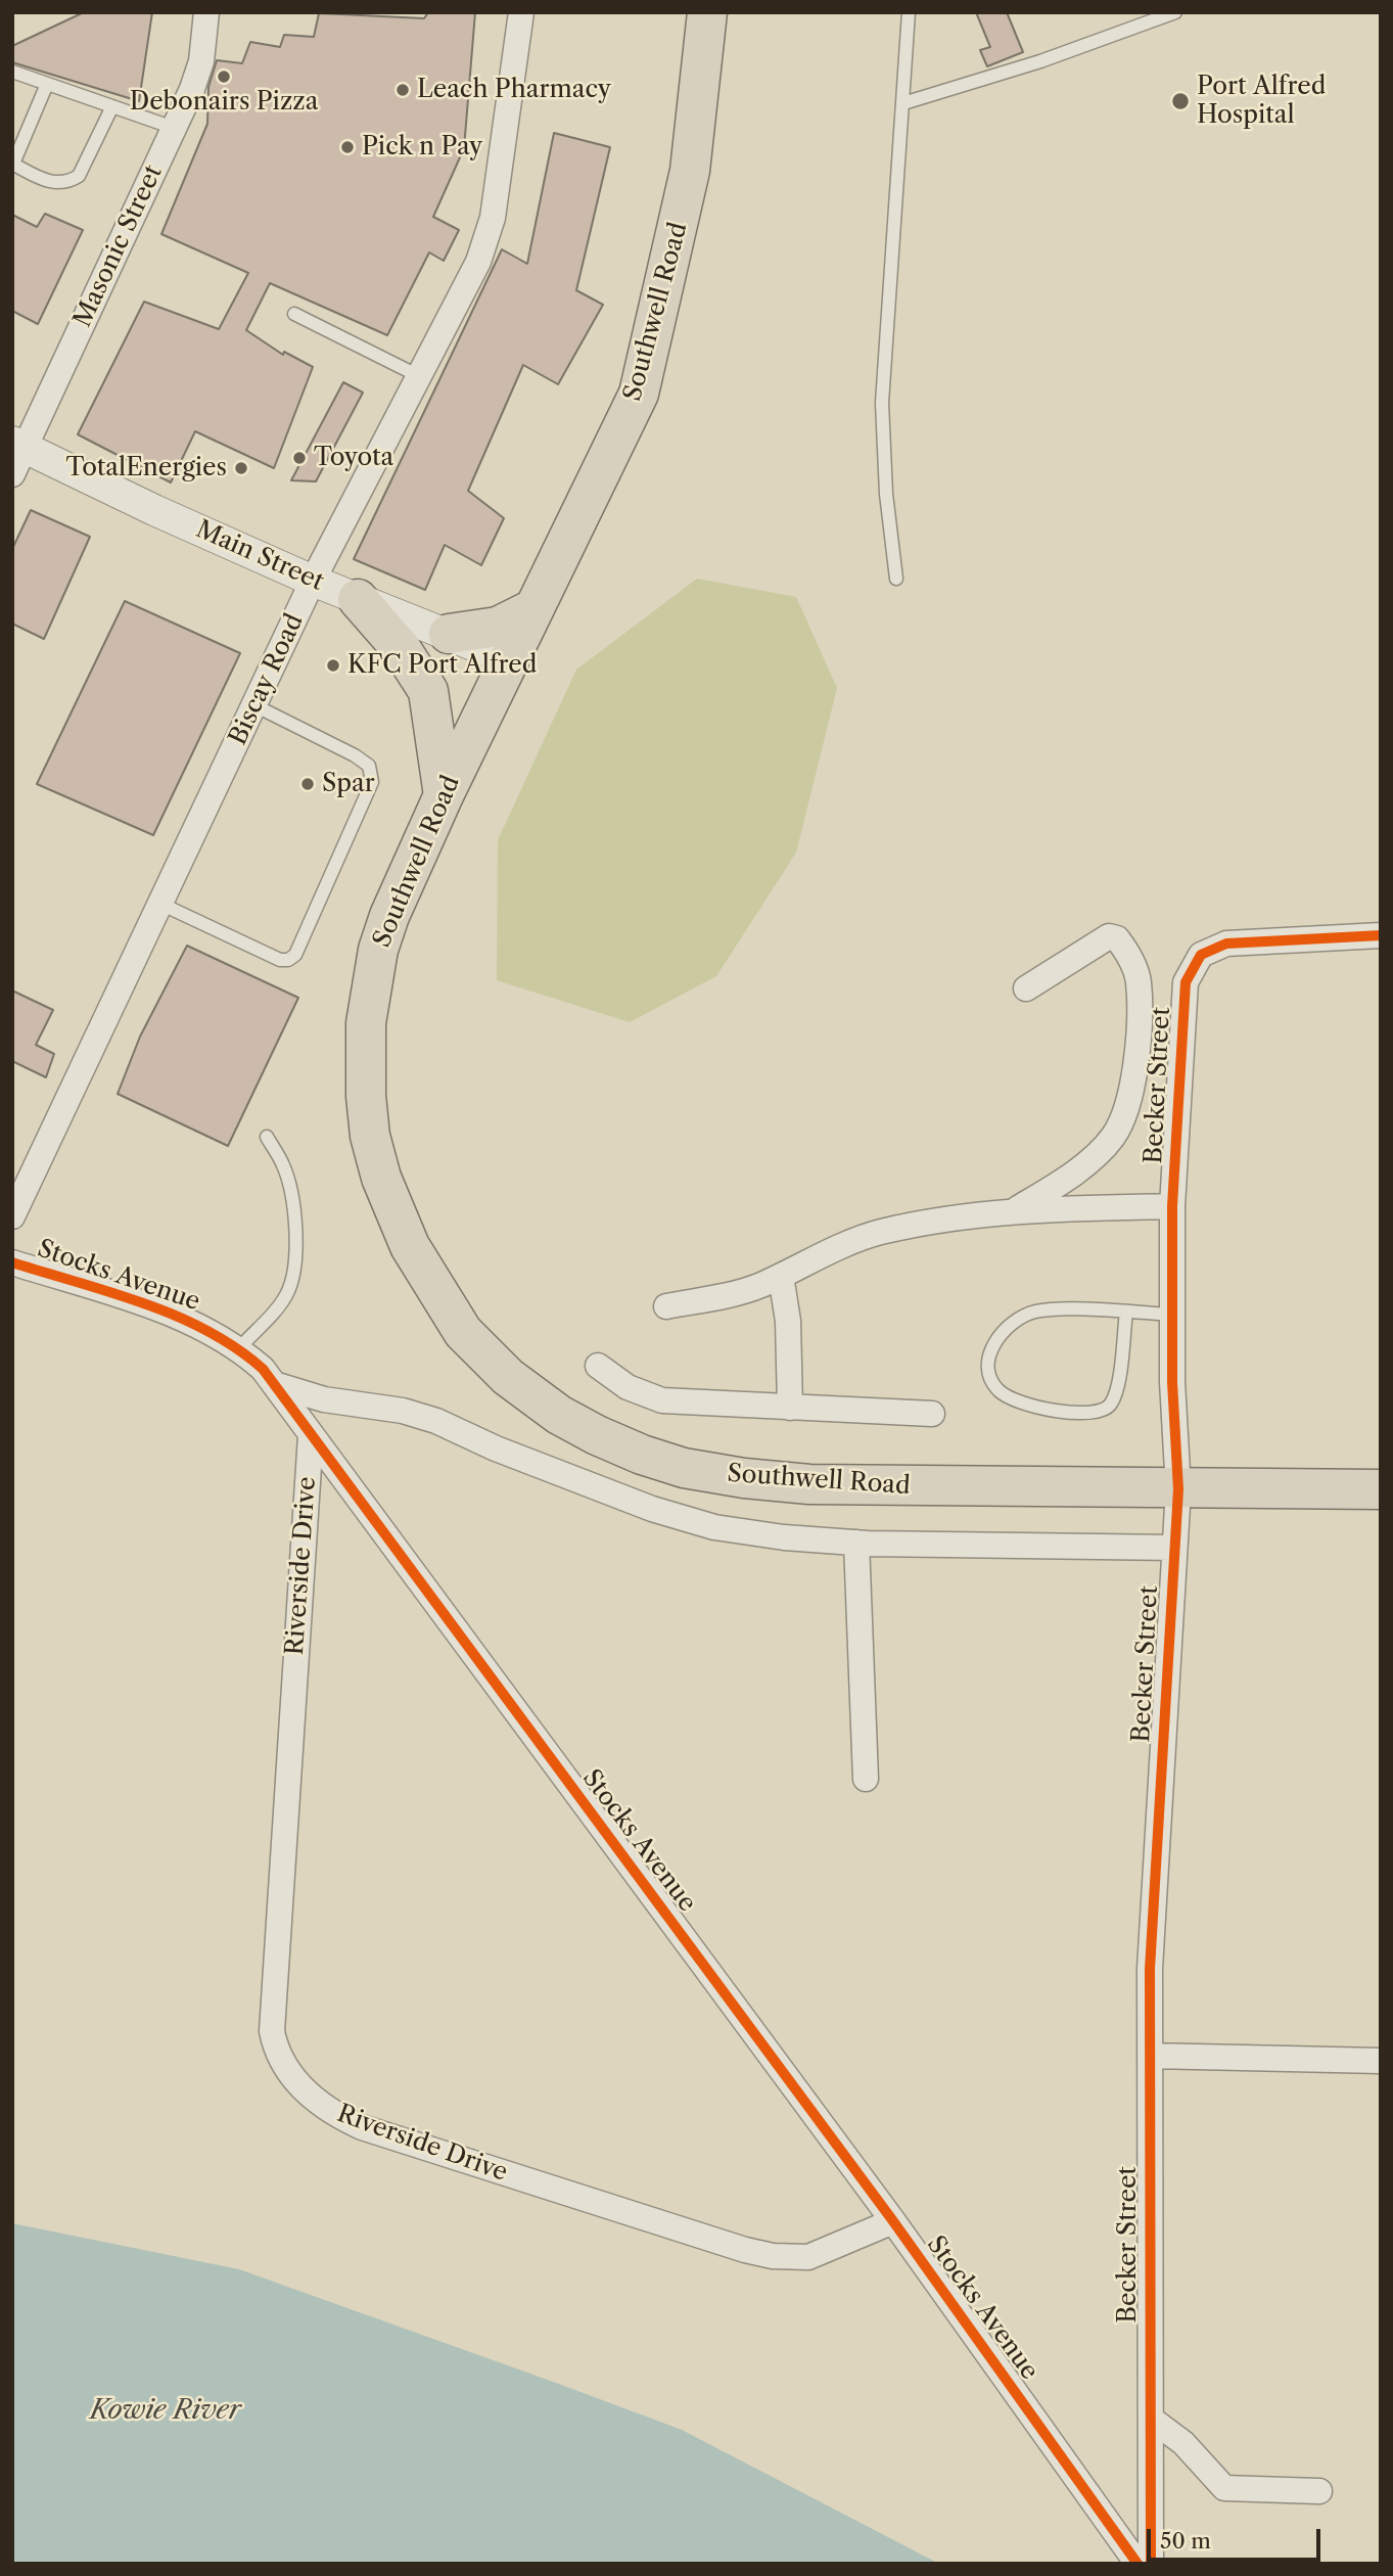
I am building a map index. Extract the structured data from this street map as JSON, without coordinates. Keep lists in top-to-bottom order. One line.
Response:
{"streets":{"main road":["Southwell Road"],"street":["Masonic Street","Main Street","Biscay Road","Becker Street","Stocks Avenue","Riverside Drive"]},"crossings":[["Masonic Street","Main Street"],["Southwell Road","Main Street"],["Southwell Road","Becker Street"],["Main Street","Biscay Road"],["Stocks Avenue","Riverside Drive"]],"water":["Kowie River"],"places":["Debonairs Pizza","Leach Pharmacy","Port Alfred Hospital","Pick n Pay","Toyota","TotalEnergies","KFC Port Alfred","Spar"],"scale_bar":"50 m"}
